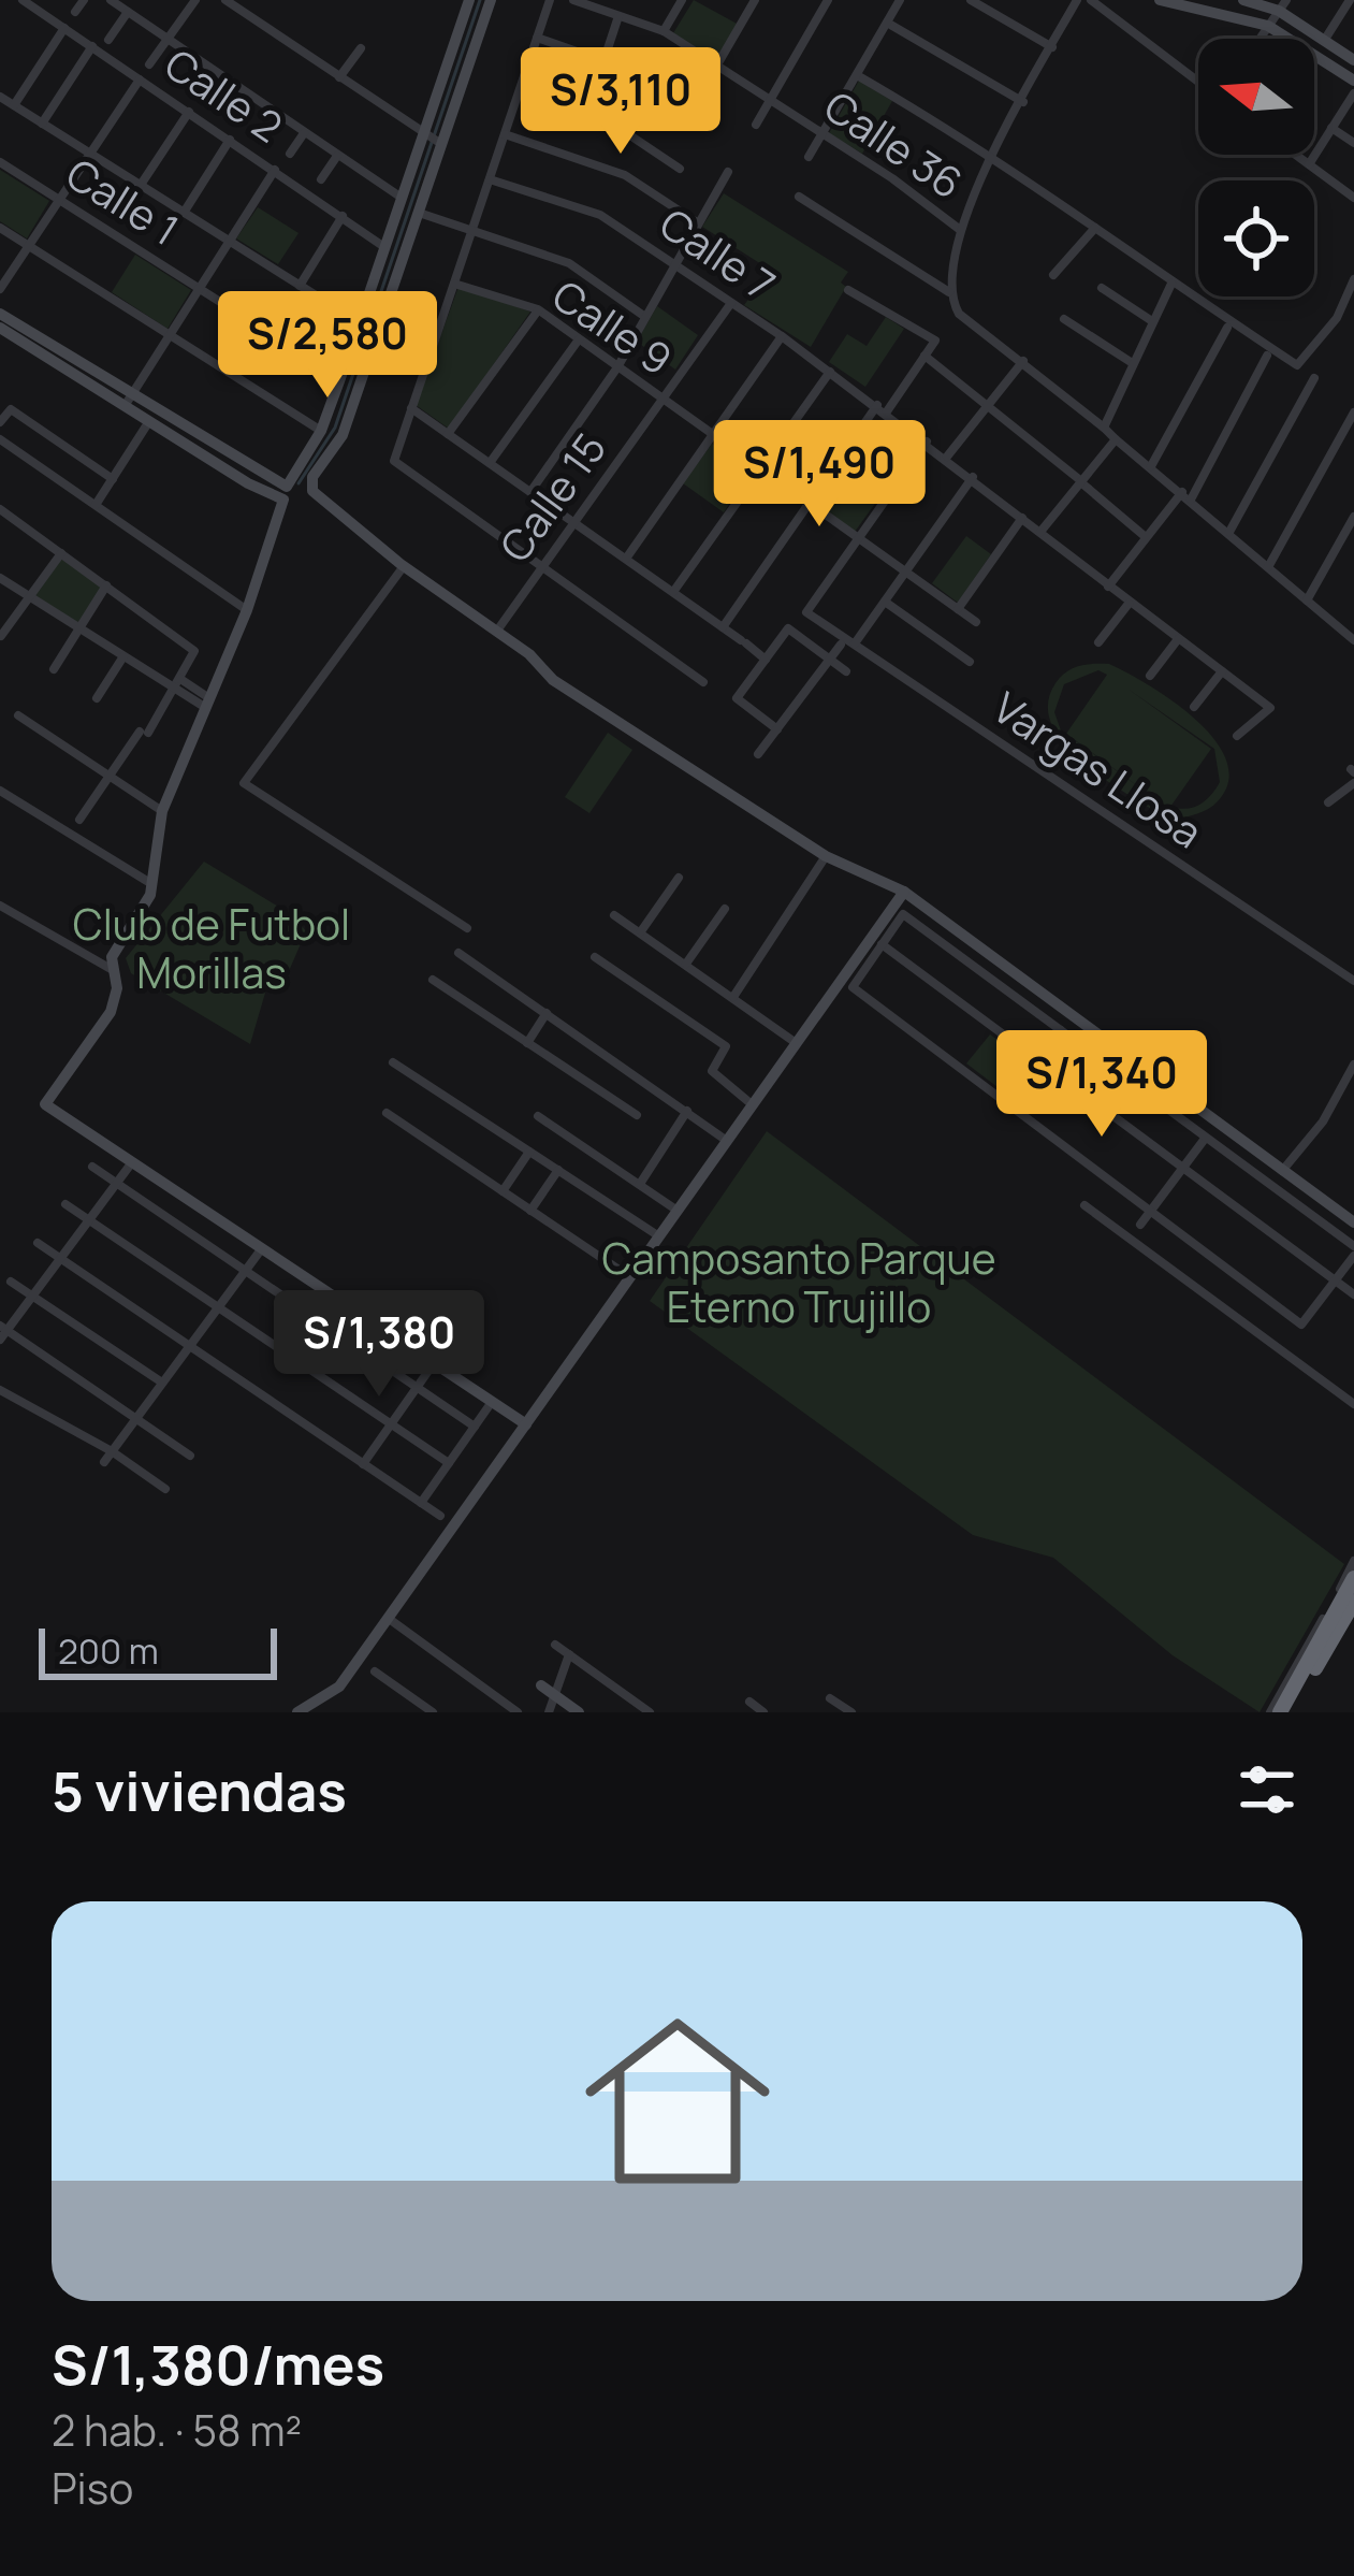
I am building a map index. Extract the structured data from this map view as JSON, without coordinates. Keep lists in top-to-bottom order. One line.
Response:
{"streets":{"street":["Calle 2","Calle 36","Calle 1","Calle 7","Calle 9","Calle 15","Vargas Llosa"]},"crossings":[["Calle 7","Calle 15"],["Calle 9","Calle 15"],["Calle 9","Vargas Llosa"]],"parks":["Club de Futbol Morillas","Camposanto Parque Eterno Trujillo"],"scale_bar":"200 m","north":"left","page":{"price":["S/3,110","S/2,580","S/1,490","S/1,340","S/1,380"],"scale":"200 m","heading":"5 viviendas","list":[{"name":"S/1,380/mes","note":"2 hab. · 58 m² · Piso"}]}}
